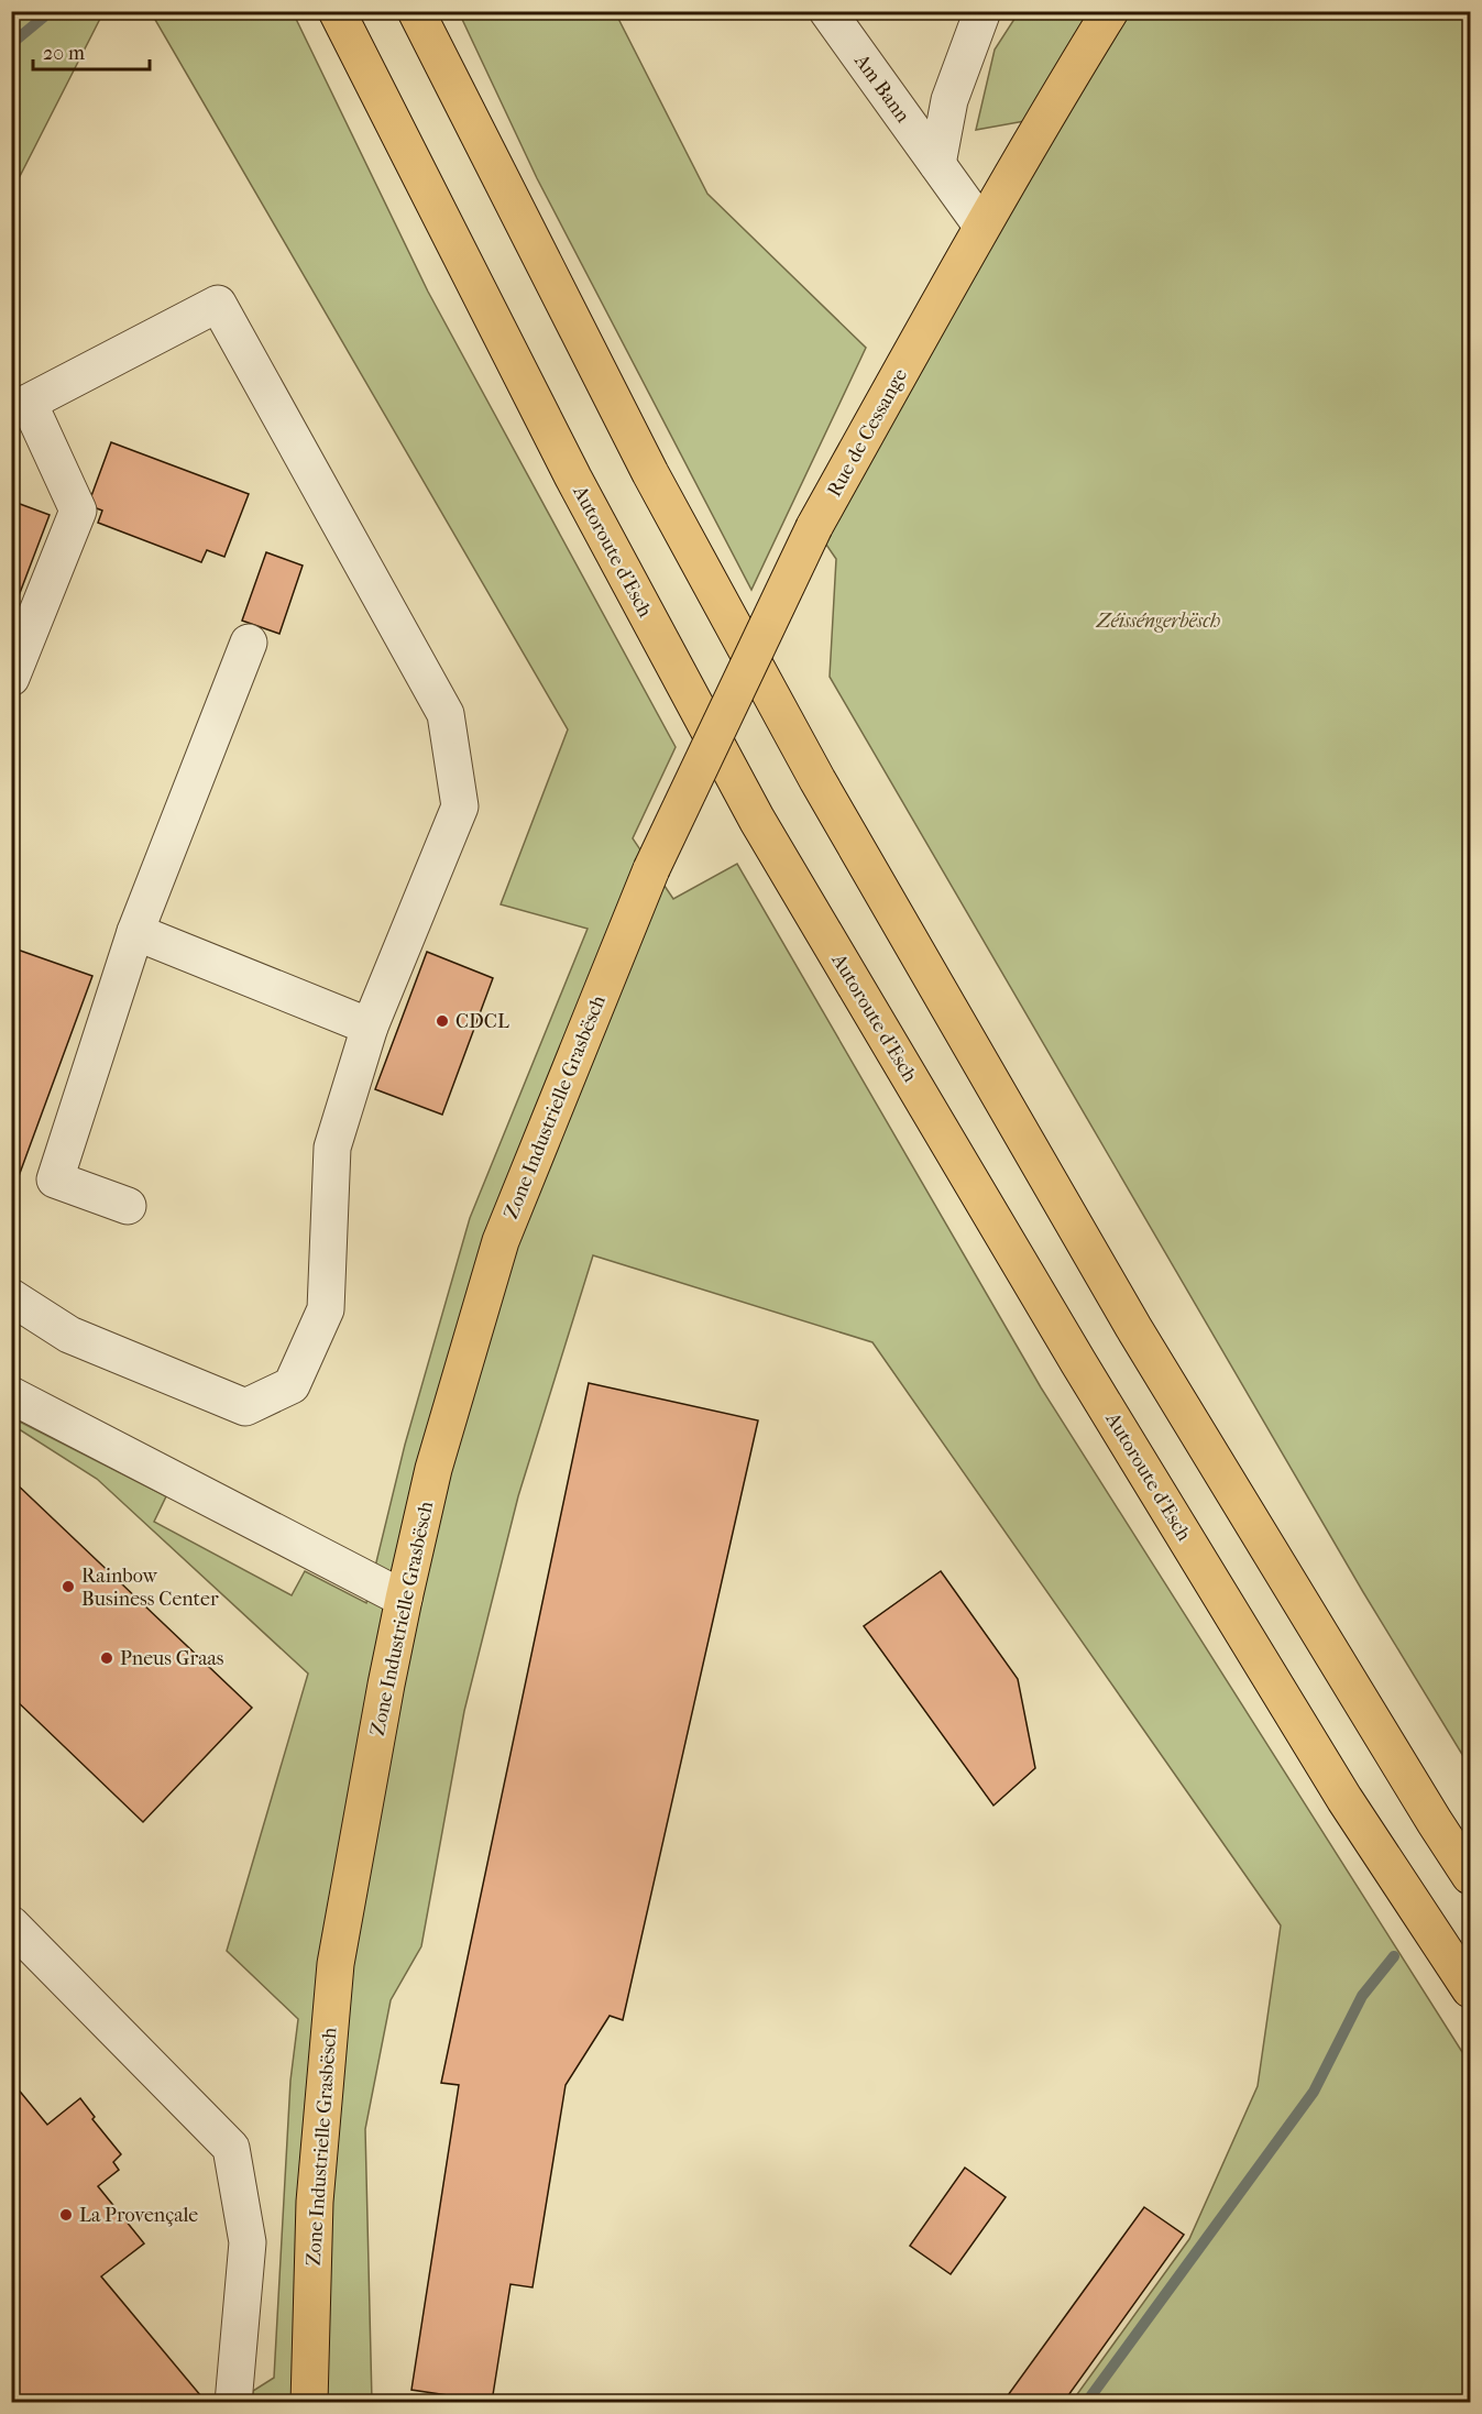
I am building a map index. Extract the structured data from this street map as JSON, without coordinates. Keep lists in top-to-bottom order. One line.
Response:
{"streets":{"main road":["Rue de Cessange","Autoroute d'Esch","Zone Industrielle Grasbësch"],"lane":["Am Bann"]},"crossings":[["Am Bann","Rue de Cessange"],["Rue de Cessange","Zone Industrielle Grasbësch"]],"parks":["Zéisséngerbësch"],"places":["CDCL","Rainbow Business Center","Pneus Graas","La Provençale"],"scale_bar":"20 m"}
